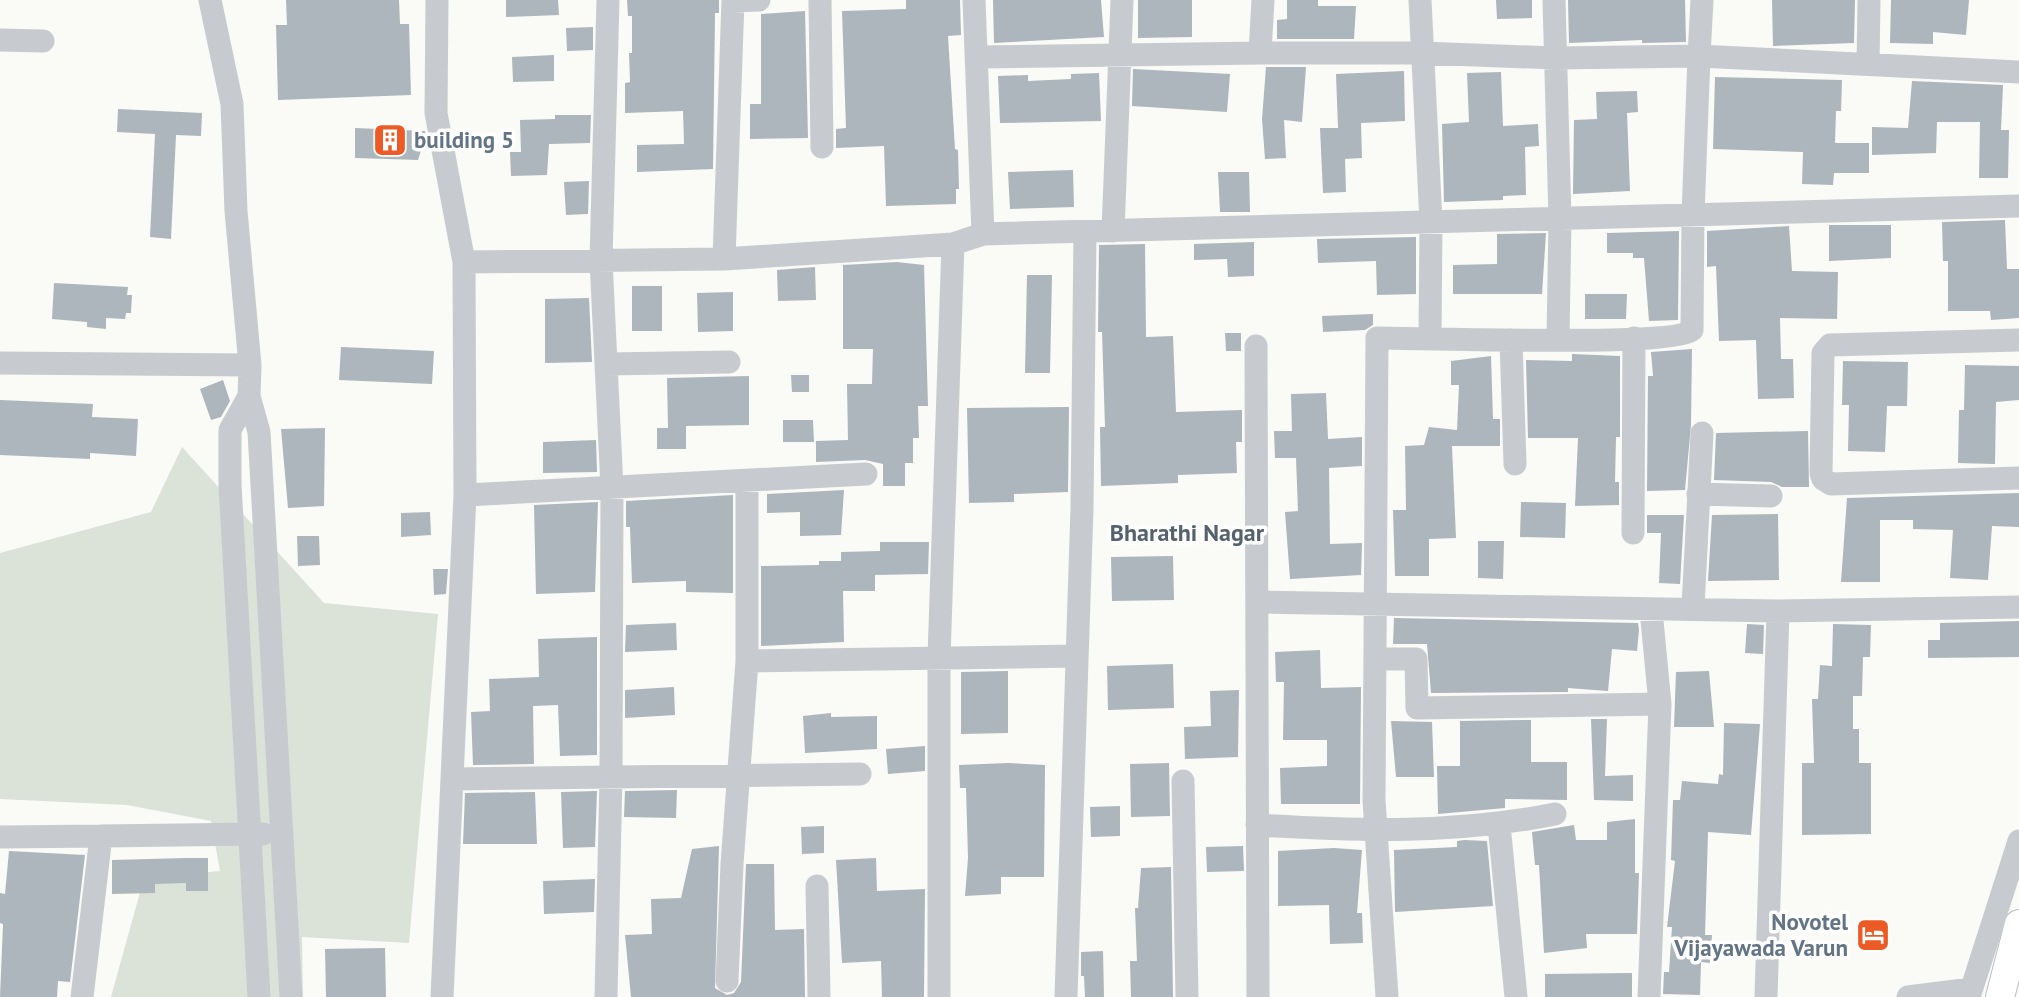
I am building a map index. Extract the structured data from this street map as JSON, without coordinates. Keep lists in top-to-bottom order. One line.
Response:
{"districts":["Bharathi Nagar"],"places":{"building":["building 5"],"hotel":["Novotel Vijayawada Varun"]}}
